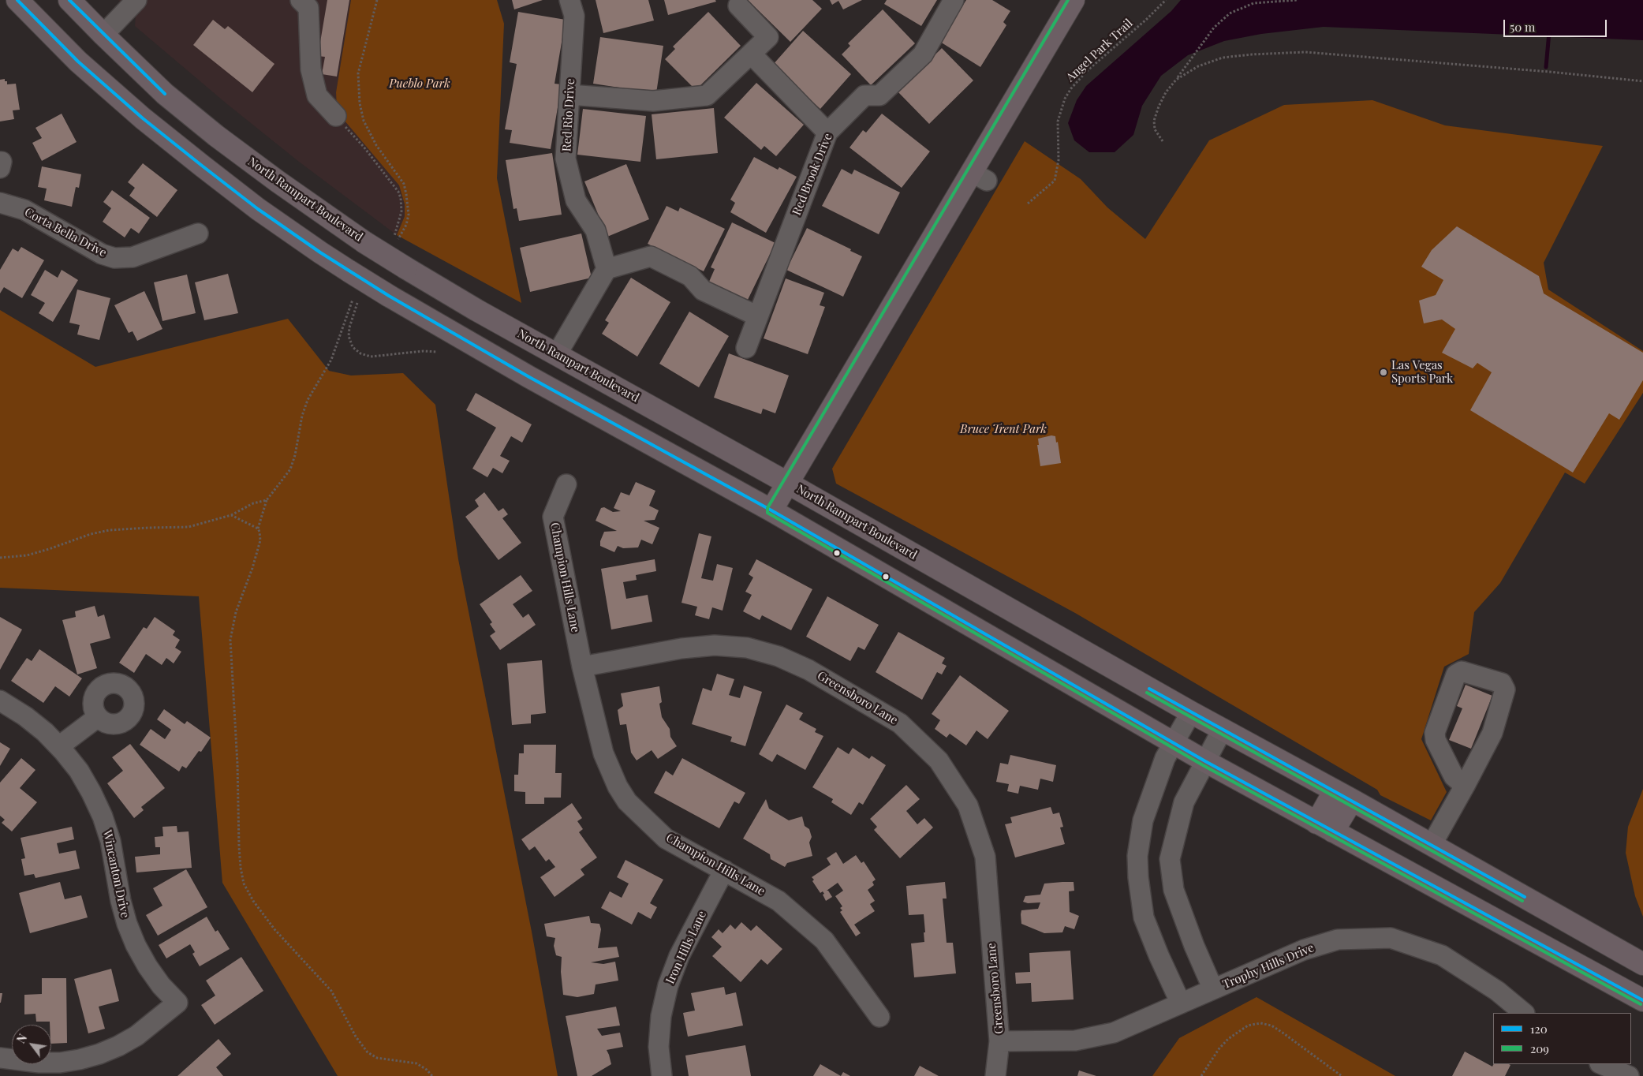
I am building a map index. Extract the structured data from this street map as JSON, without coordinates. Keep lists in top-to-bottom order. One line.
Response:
{"streets":{"main road":["North Rampart Boulevard"],"street":["Red Rio Drive","Red Brook Drive","Corta Bella Drive","Champion Hills Lane","Greensboro Lane","Wincanton Drive","Iron Hills Lane","Trophy Hills Drive"],"path":["Angel Park Trail"]},"crossings":[["Champion Hills Lane","Greensboro Lane"],["Champion Hills Lane","Iron Hills Lane"],["Greensboro Lane","Trophy Hills Drive"]],"parks":["Pueblo Park","Bruce Trent Park"],"places":["Las Vegas Sports Park"],"lines":["transit line 120","transit line 209"],"legend":["120","209"],"scale_bar":"50 m","north":"top left"}
